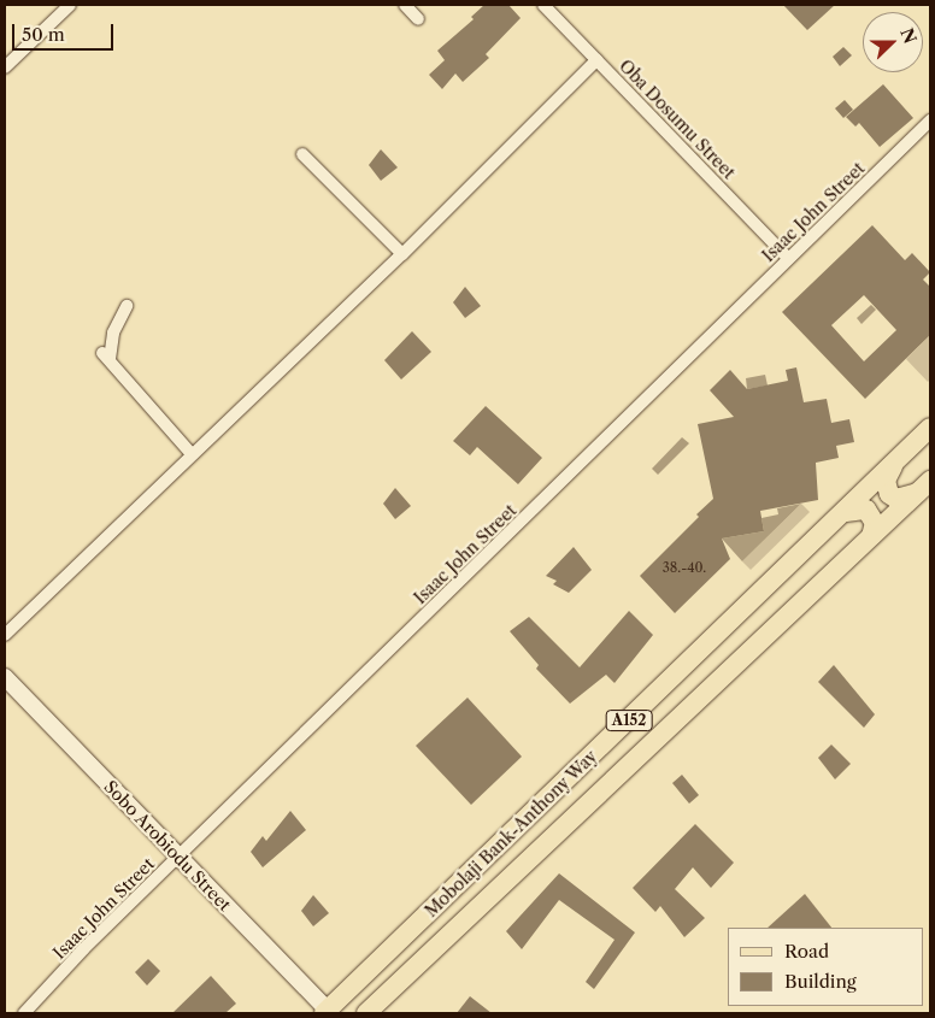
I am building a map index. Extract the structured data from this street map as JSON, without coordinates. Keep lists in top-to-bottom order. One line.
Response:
{"streets":{"main road":["A152","Mobolaji Bank-Anthony Way"],"street":["Oba Dosumu Street","Isaac John Street","Sobo Arobiodu Street"]},"crossings":[["Oba Dosumu Street","Isaac John Street"],["Isaac John Street","Sobo Arobiodu Street"],["Mobolaji Bank-Anthony Way","Sobo Arobiodu Street"]],"house_numbers":["38.-40."],"legend":["Road","Building"],"scale_bar":"50 m","north":"right"}
